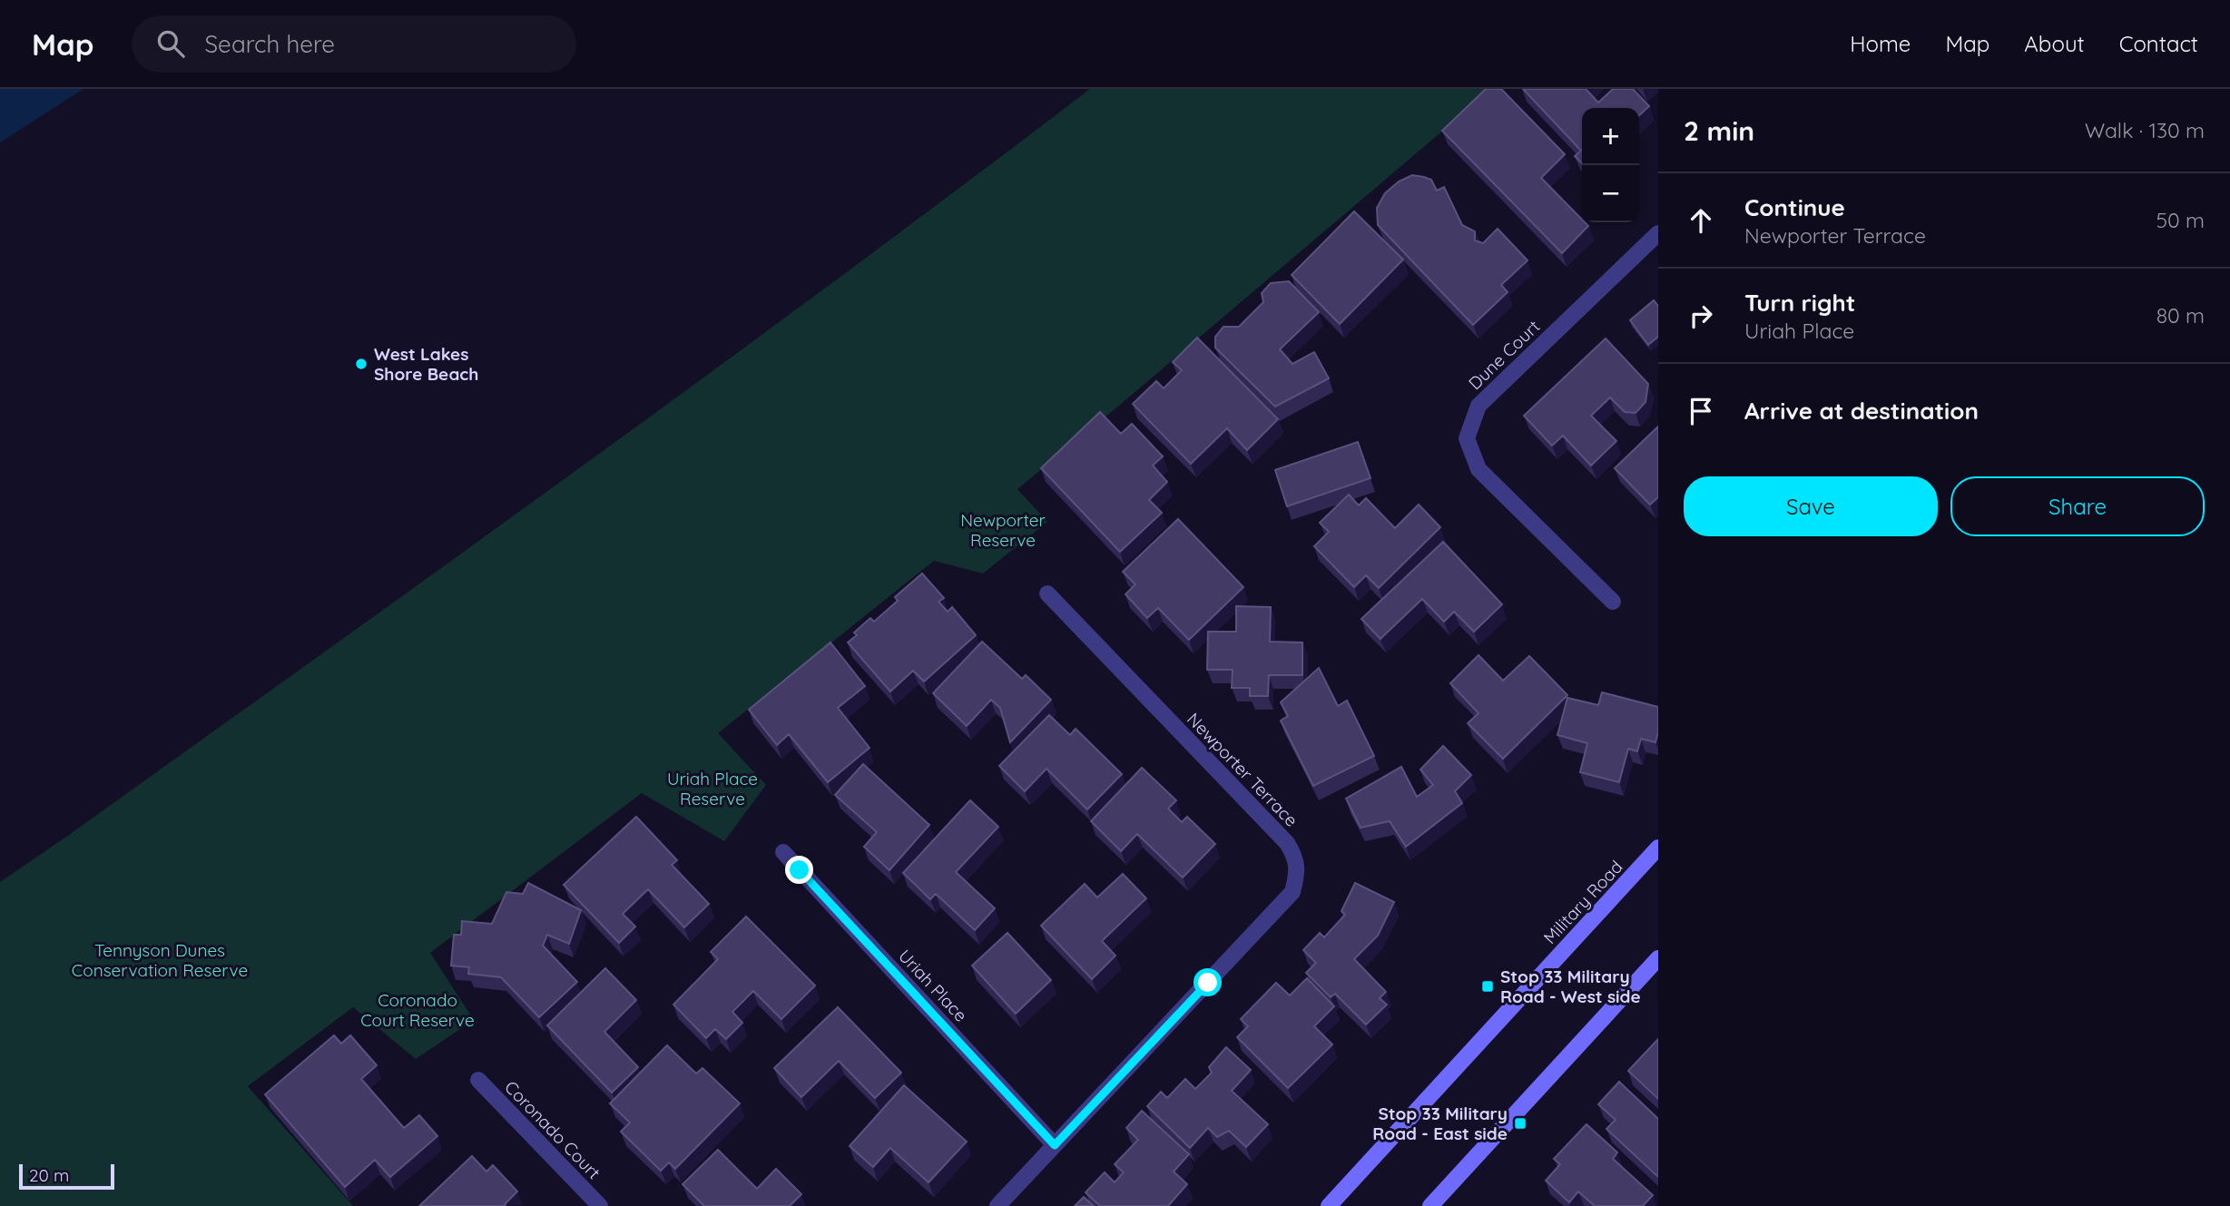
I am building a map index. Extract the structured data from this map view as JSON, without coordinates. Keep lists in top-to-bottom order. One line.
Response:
{"streets":{"main road":["Military Road"],"street":["Dune Court","Newporter Terrace","Uriah Place","Coronado Court"]},"crossings":[["Newporter Terrace","Uriah Place"]],"parks":["Newporter Reserve","Uriah Place Reserve","Tennyson Dunes Conservation Reserve","Coronado Court Reserve"],"places":{"other":["West Lakes Shore Beach"],"transit":["Stop 33 Military Road - West side","Stop 33 Military Road - East side"]},"scale_bar":"20 m","page":{"header":"Map","search":"Search here","nav":["Home","Map","About","Contact"],"heading":["2 min","Walk · 130 m"],"map_buttons":["+","−"],"list":[["Continue","Newporter Terrace","50 m"],["Turn right","Uriah Place","80 m"],"Arrive at destination"],"buttons":["Save","Share"],"scale":"20 m"}}
